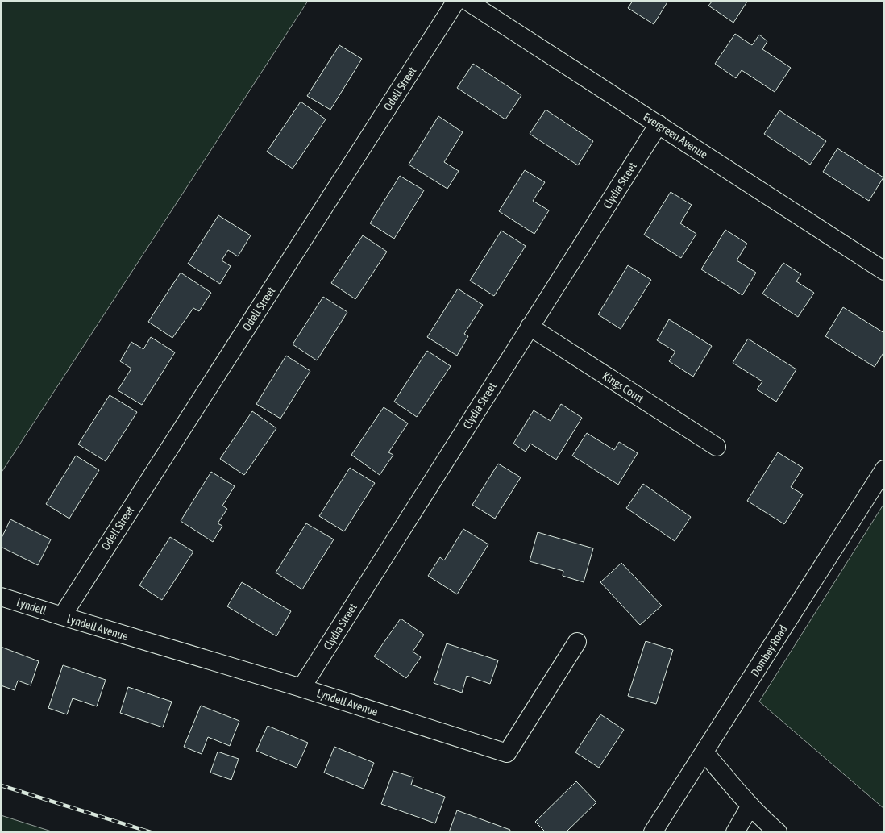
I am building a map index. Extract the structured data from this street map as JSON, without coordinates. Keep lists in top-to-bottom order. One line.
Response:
{"streets":{"street":["Odell Street","Evergreen Avenue","Clydia Street","Kings Court","Lyndell","Lyndell Avenue","Dombey Road"]},"crossings":[["Odell Street","Lyndell"],["Odell Street","Lyndell Avenue"],["Evergreen Avenue","Clydia Street"],["Clydia Street","Kings Court"],["Clydia Street","Lyndell Avenue"],["Lyndell","Lyndell Avenue"]]}
